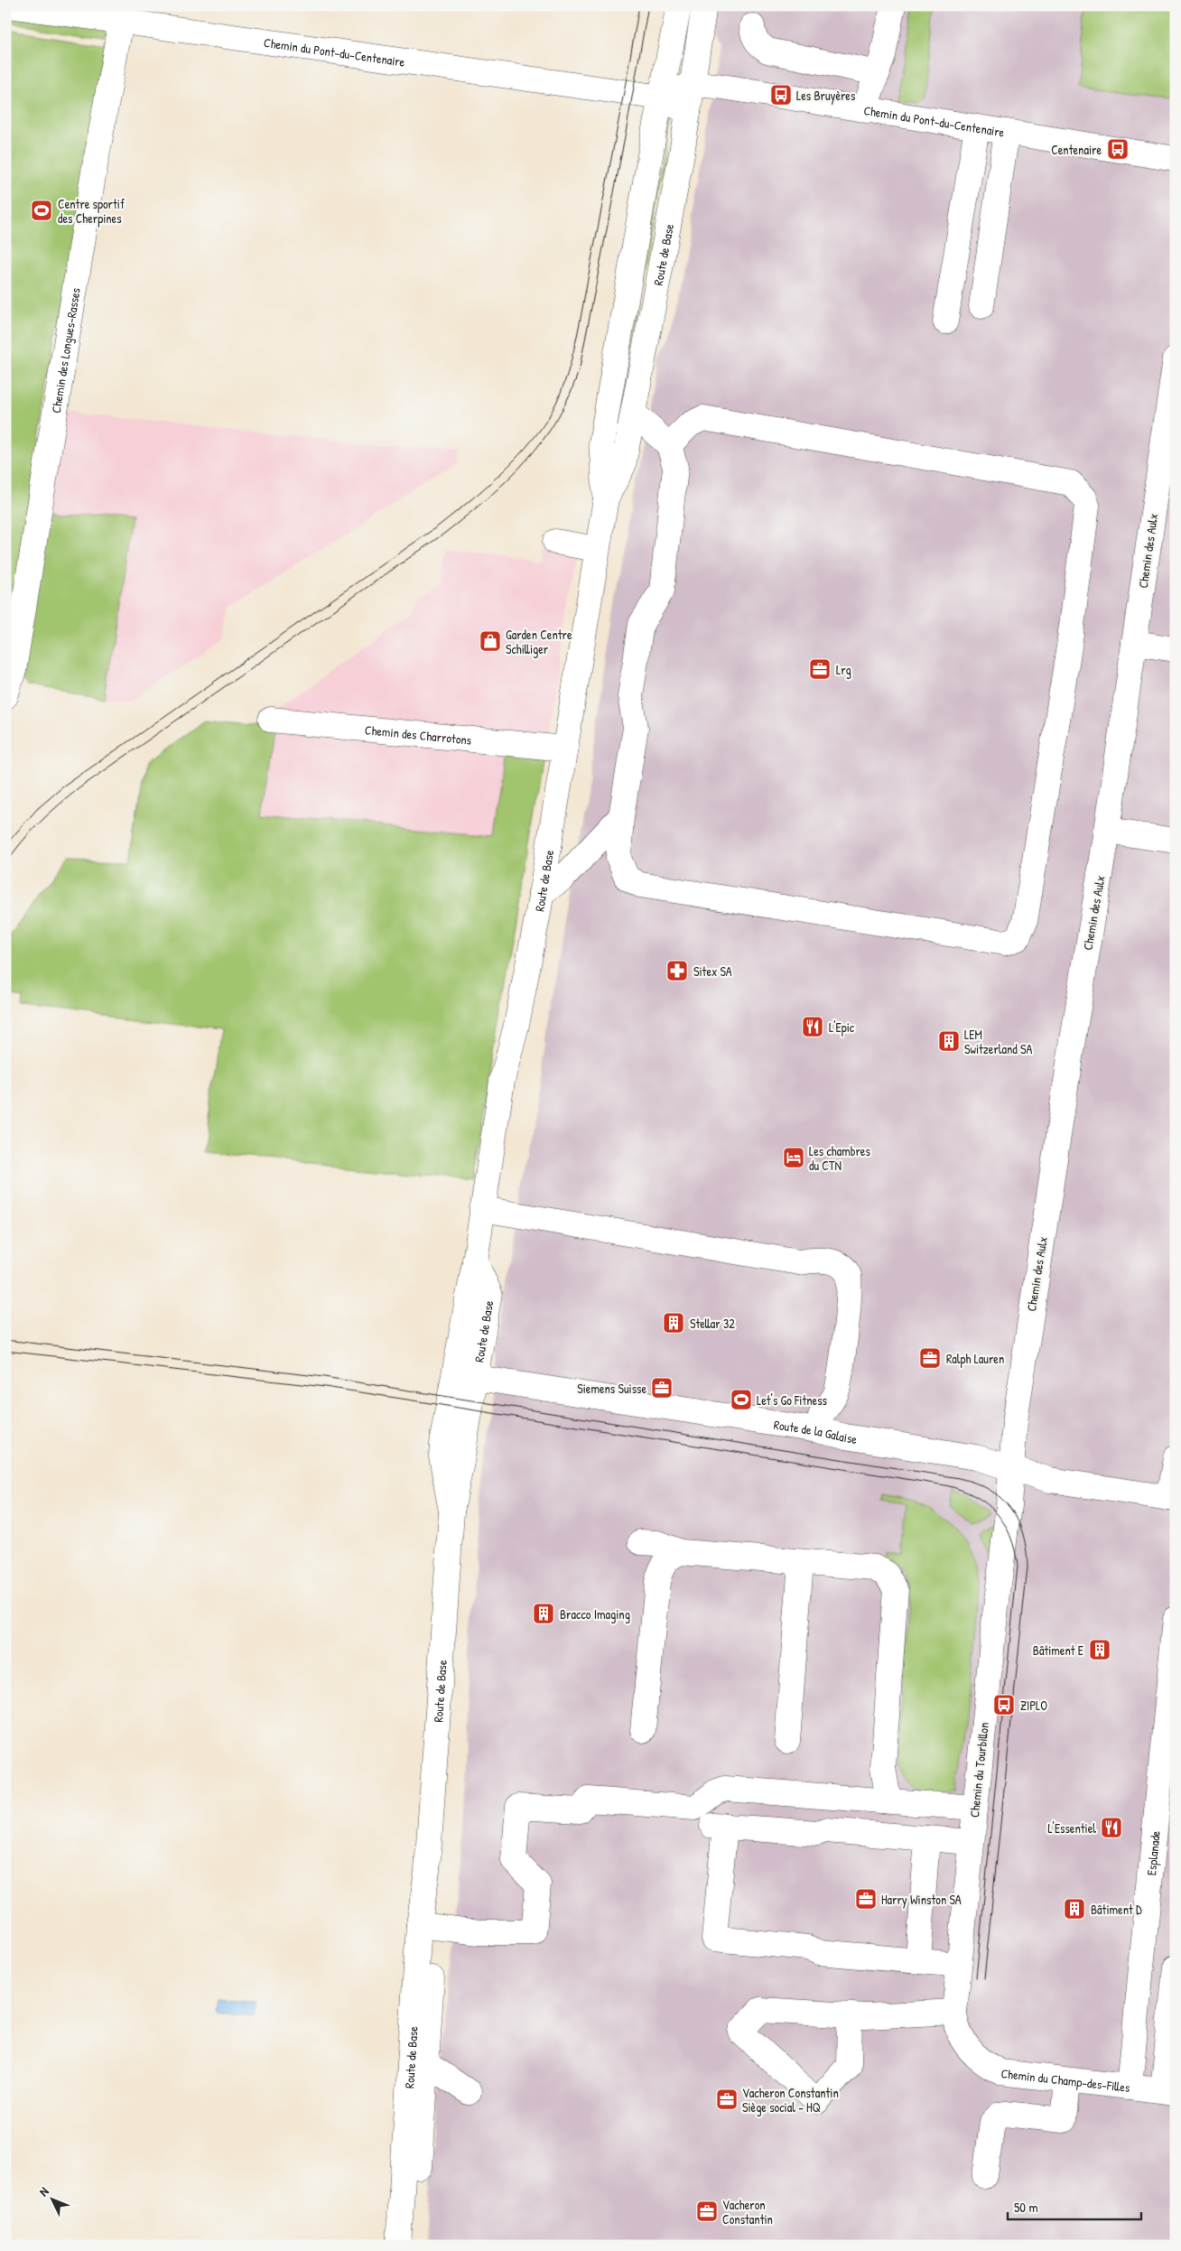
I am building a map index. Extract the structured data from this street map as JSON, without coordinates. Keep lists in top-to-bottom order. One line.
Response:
{"streets":{"street":["Chemin du Pont-du-Centenaire","Route de Base","Chemin des Longues-Rasses","Chemin des Aulx","Chemin des Charrotons","Route de la Galaise","Chemin du Tourbillon","Esplanade","Chemin du Champ-des-Filles"]},"crossings":[["Chemin du Pont-du-Centenaire","Route de Base"],["Chemin du Pont-du-Centenaire","Chemin des Longues-Rasses"],["Route de Base","Chemin des Charrotons"],["Route de Base","Route de la Galaise"],["Chemin des Aulx","Route de la Galaise"],["Chemin des Aulx","Chemin du Tourbillon"],["Route de la Galaise","Chemin du Tourbillon"],["Chemin du Tourbillon","Chemin du Champ-des-Filles"],["Esplanade","Chemin du Champ-des-Filles"]],"places":{"bus stop":["Les Bruyères","Centenaire","ZIPLO"],"sports":["Centre sportif des Cherpines","Let's Go Fitness"],"shop":["Garden Centre Schilliger"],"office":["Lrg","Ralph Lauren","Siemens Suisse","Harry Winston SA","Vacheron Constantin Siège social - HQ","Vacheron Constantin"],"pharmacy":["Sitex SA"],"restaurant":["L'Epic","L'Essentiel"],"building":["LEM Switzerland SA","Stellar 32","Bracco Imaging","Bâtiment E","Bâtiment D"],"hotel":["Les chambres du CTN"]},"scale_bar":"50 m","north":"top left"}
